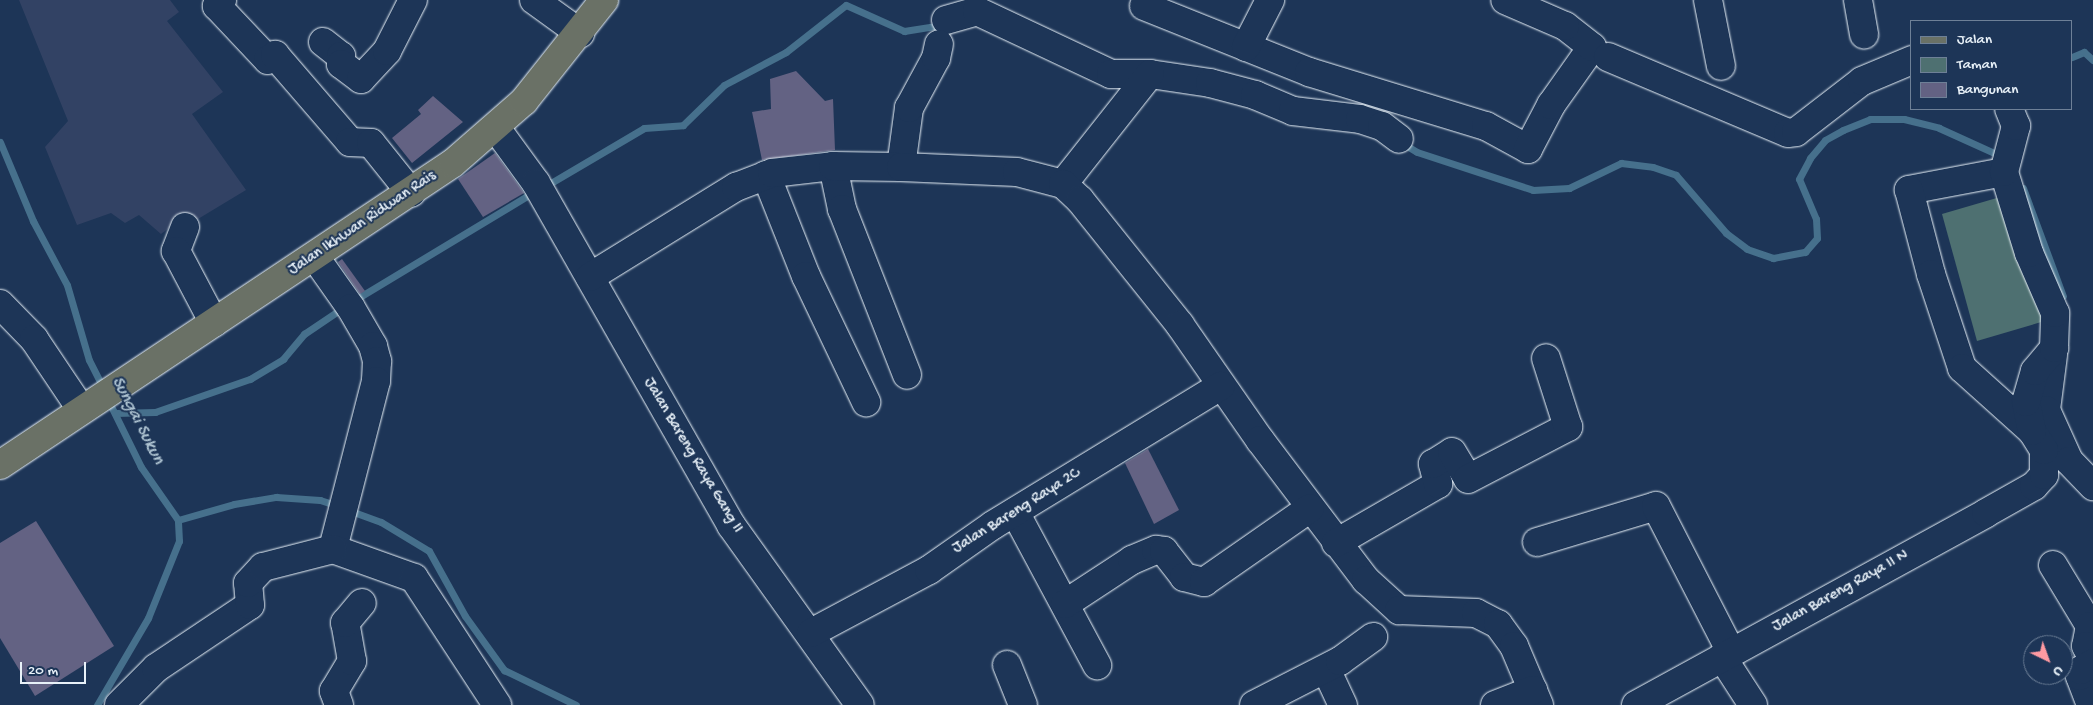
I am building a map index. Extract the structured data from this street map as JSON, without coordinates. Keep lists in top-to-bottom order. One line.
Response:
{"streets":{"main road":["Jalan Ikhwan Ridwan Rais"],"street":["Jalan Bareng Raya Gang II","Jalan Bareng Raya 2C","Jalan Bareng Raya II N"]},"crossings":[["Jalan Ikhwan Ridwan Rais","Jalan Bareng Raya Gang II"],["Jalan Bareng Raya Gang II","Jalan Bareng Raya 2C"]],"water":["Sungai Sukun"],"legend":["Jalan","Taman","Bangunan"],"scale_bar":"20 m","north":"bottom right"}
